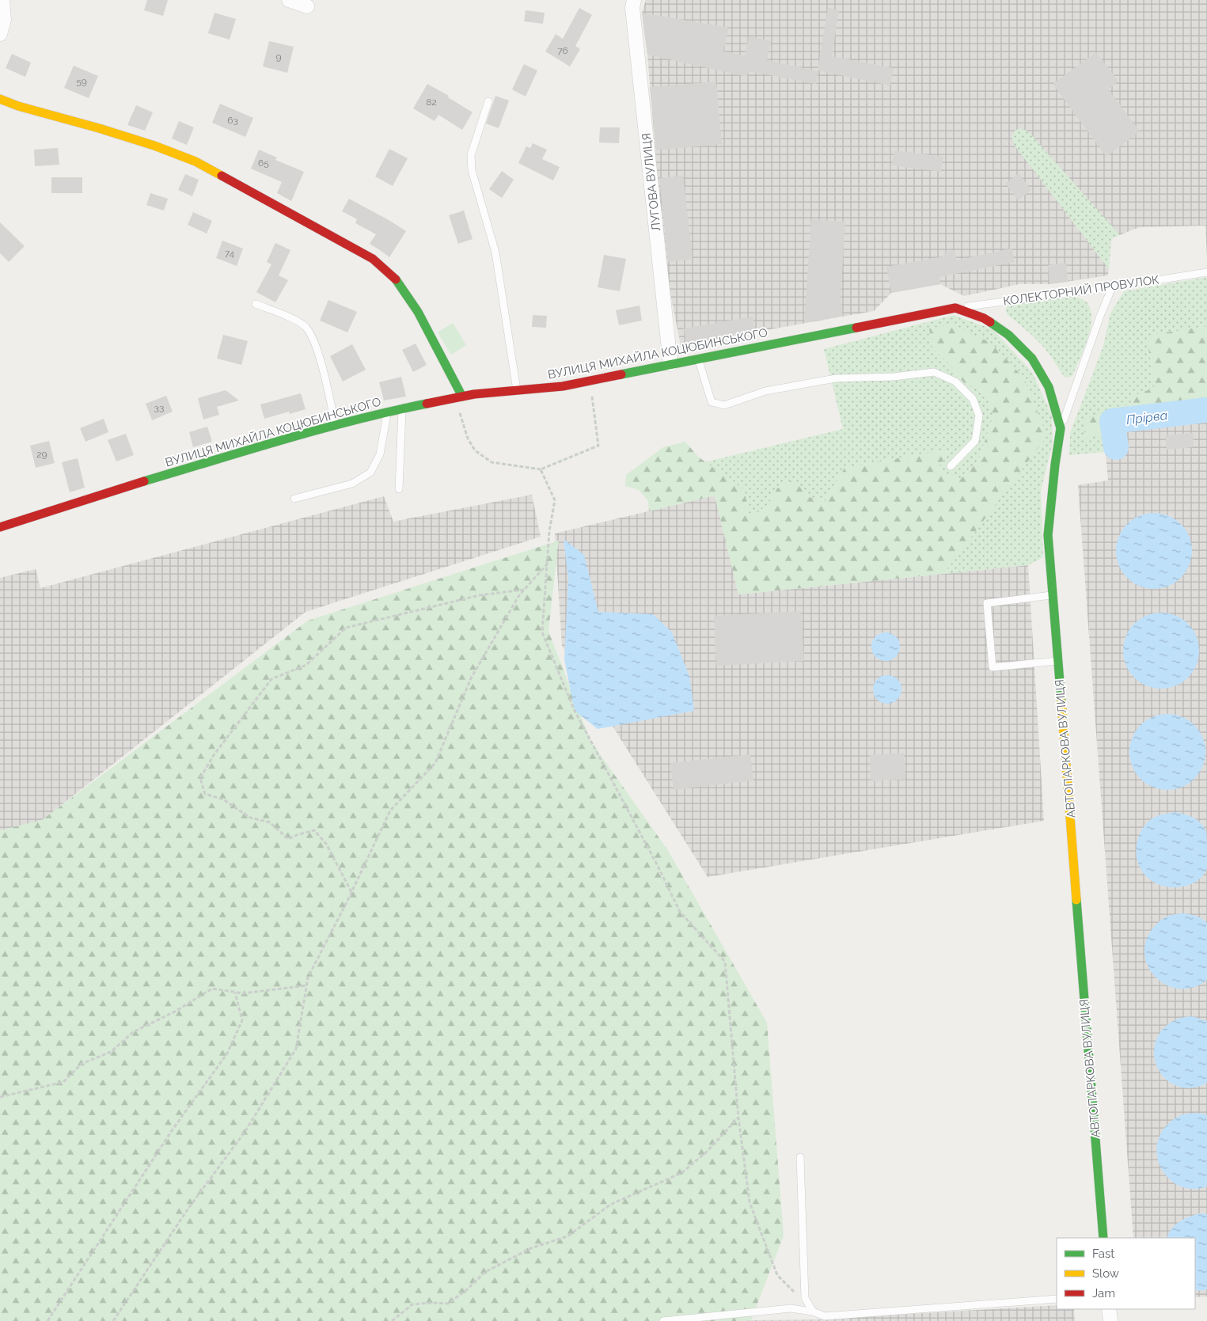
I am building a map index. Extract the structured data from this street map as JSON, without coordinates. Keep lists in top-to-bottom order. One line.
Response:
{"streets":{"street":["ЛУГОВА ВУЛИЦЯ","ВУЛИЦЯ МИХАЙЛА КОЦЮБИНСЬКОГО","АВТОПАРКОВА ВУЛИЦЯ"],"lane":["КОЛЕКТОРНИЙ ПРОВУЛОК"]},"crossings":[["ЛУГОВА ВУЛИЦЯ","ВУЛИЦЯ МИХАЙЛА КОЦЮБИНСЬКОГО"],["КОЛЕКТОРНИЙ ПРОВУЛОК","ВУЛИЦЯ МИХАЙЛА КОЦЮБИНСЬКОГО"],["КОЛЕКТОРНИЙ ПРОВУЛОК","АВТОПАРКОВА ВУЛИЦЯ"],["ВУЛИЦЯ МИХАЙЛА КОЦЮБИНСЬКОГО","АВТОПАРКОВА ВУЛИЦЯ"]],"water":["Прірва"],"house_numbers":["76","9","59","82","63","65","74","33","29"],"legend":["Fast","Slow","Jam"]}
